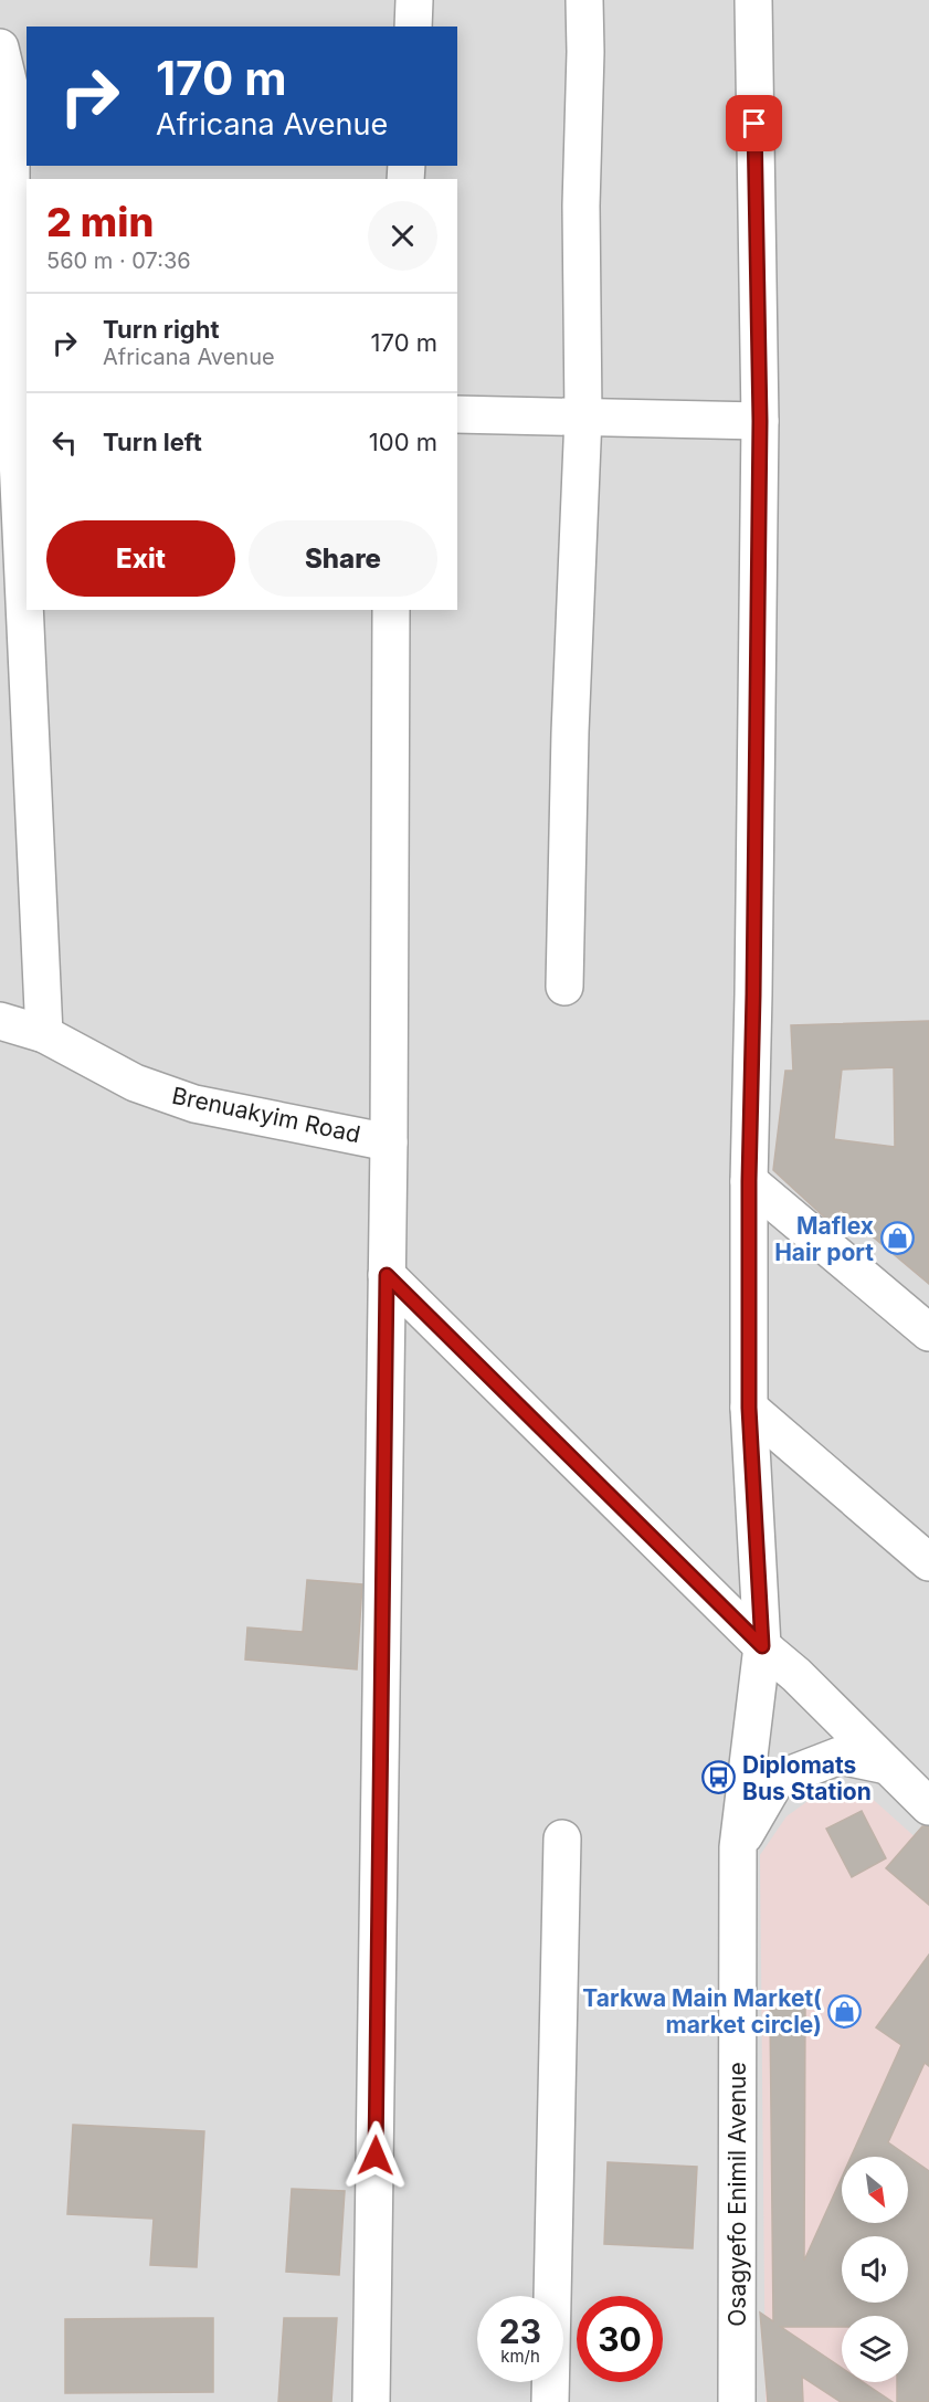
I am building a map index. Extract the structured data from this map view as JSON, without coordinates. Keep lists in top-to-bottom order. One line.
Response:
{"streets":{"street":["Brenuakyim Road","Osagyefo Enimil Avenue"]},"places":{"shop":["Maflex Hair port","Tarkwa Main Market( market circle)"],"bus stop":["Diplomats Bus Station"]},"north":"bottom right","page":{"turn":["170 m","Africana Avenue"],"heading":["2 min","560 m · 07:36"],"list":[{"name":"Turn right","note":"Africana Avenue","value":"170 m"},{"name":"Turn left","value":"100 m"}],"buttons":["Exit","Share"],"speed":"23 km/h","limit":"30"}}
